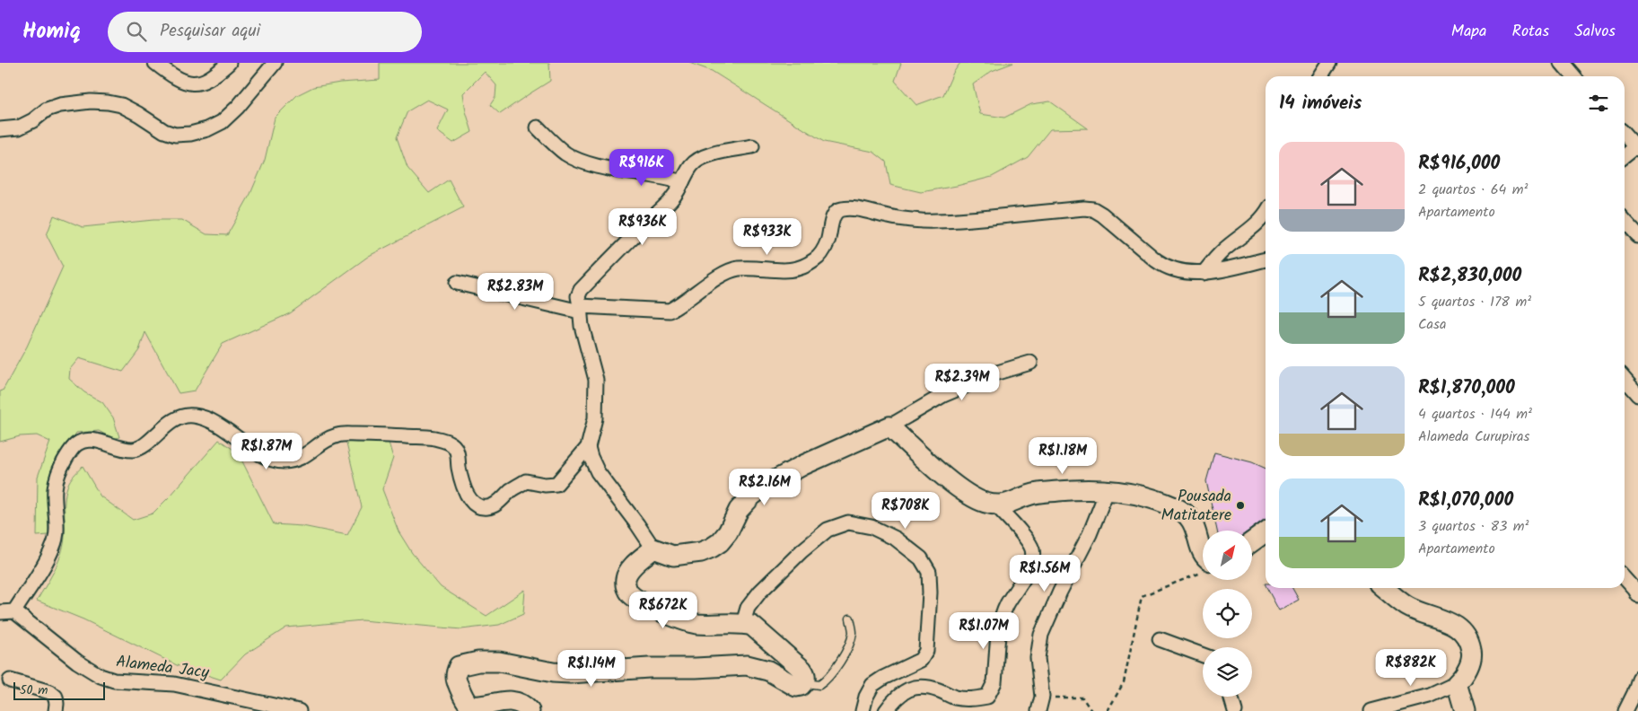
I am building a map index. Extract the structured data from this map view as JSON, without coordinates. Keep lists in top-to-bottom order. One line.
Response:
{"streets":{"street":["Alameda Jacy"]},"places":["Pousada Matitatere"],"scale_bar":"50 m","north":"top right","page":{"header":"Homiq","search":"Pesquisar aqui","nav":["Mapa","Rotas","Salvos"],"heading":"14 imóveis","list":[{"name":"R$916,000","note":"2 quartos · 64 m² · Apartamento"},{"name":"R$2,830,000","note":"5 quartos · 178 m² · Casa"},{"name":"R$1,870,000","note":"4 quartos · 144 m² · Alameda Curupiras"},{"name":"R$1,070,000","note":"3 quartos · 83 m² · Apartamento"}],"price":["R$916K","R$936K","R$933K","R$2.83M","R$2.39M","R$1.87M","R$1.18M","R$2.16M","R$708K","R$1.56M","R$672K","R$1.07M","R$882K","R$1.14M"],"scale":"50 m"}}
